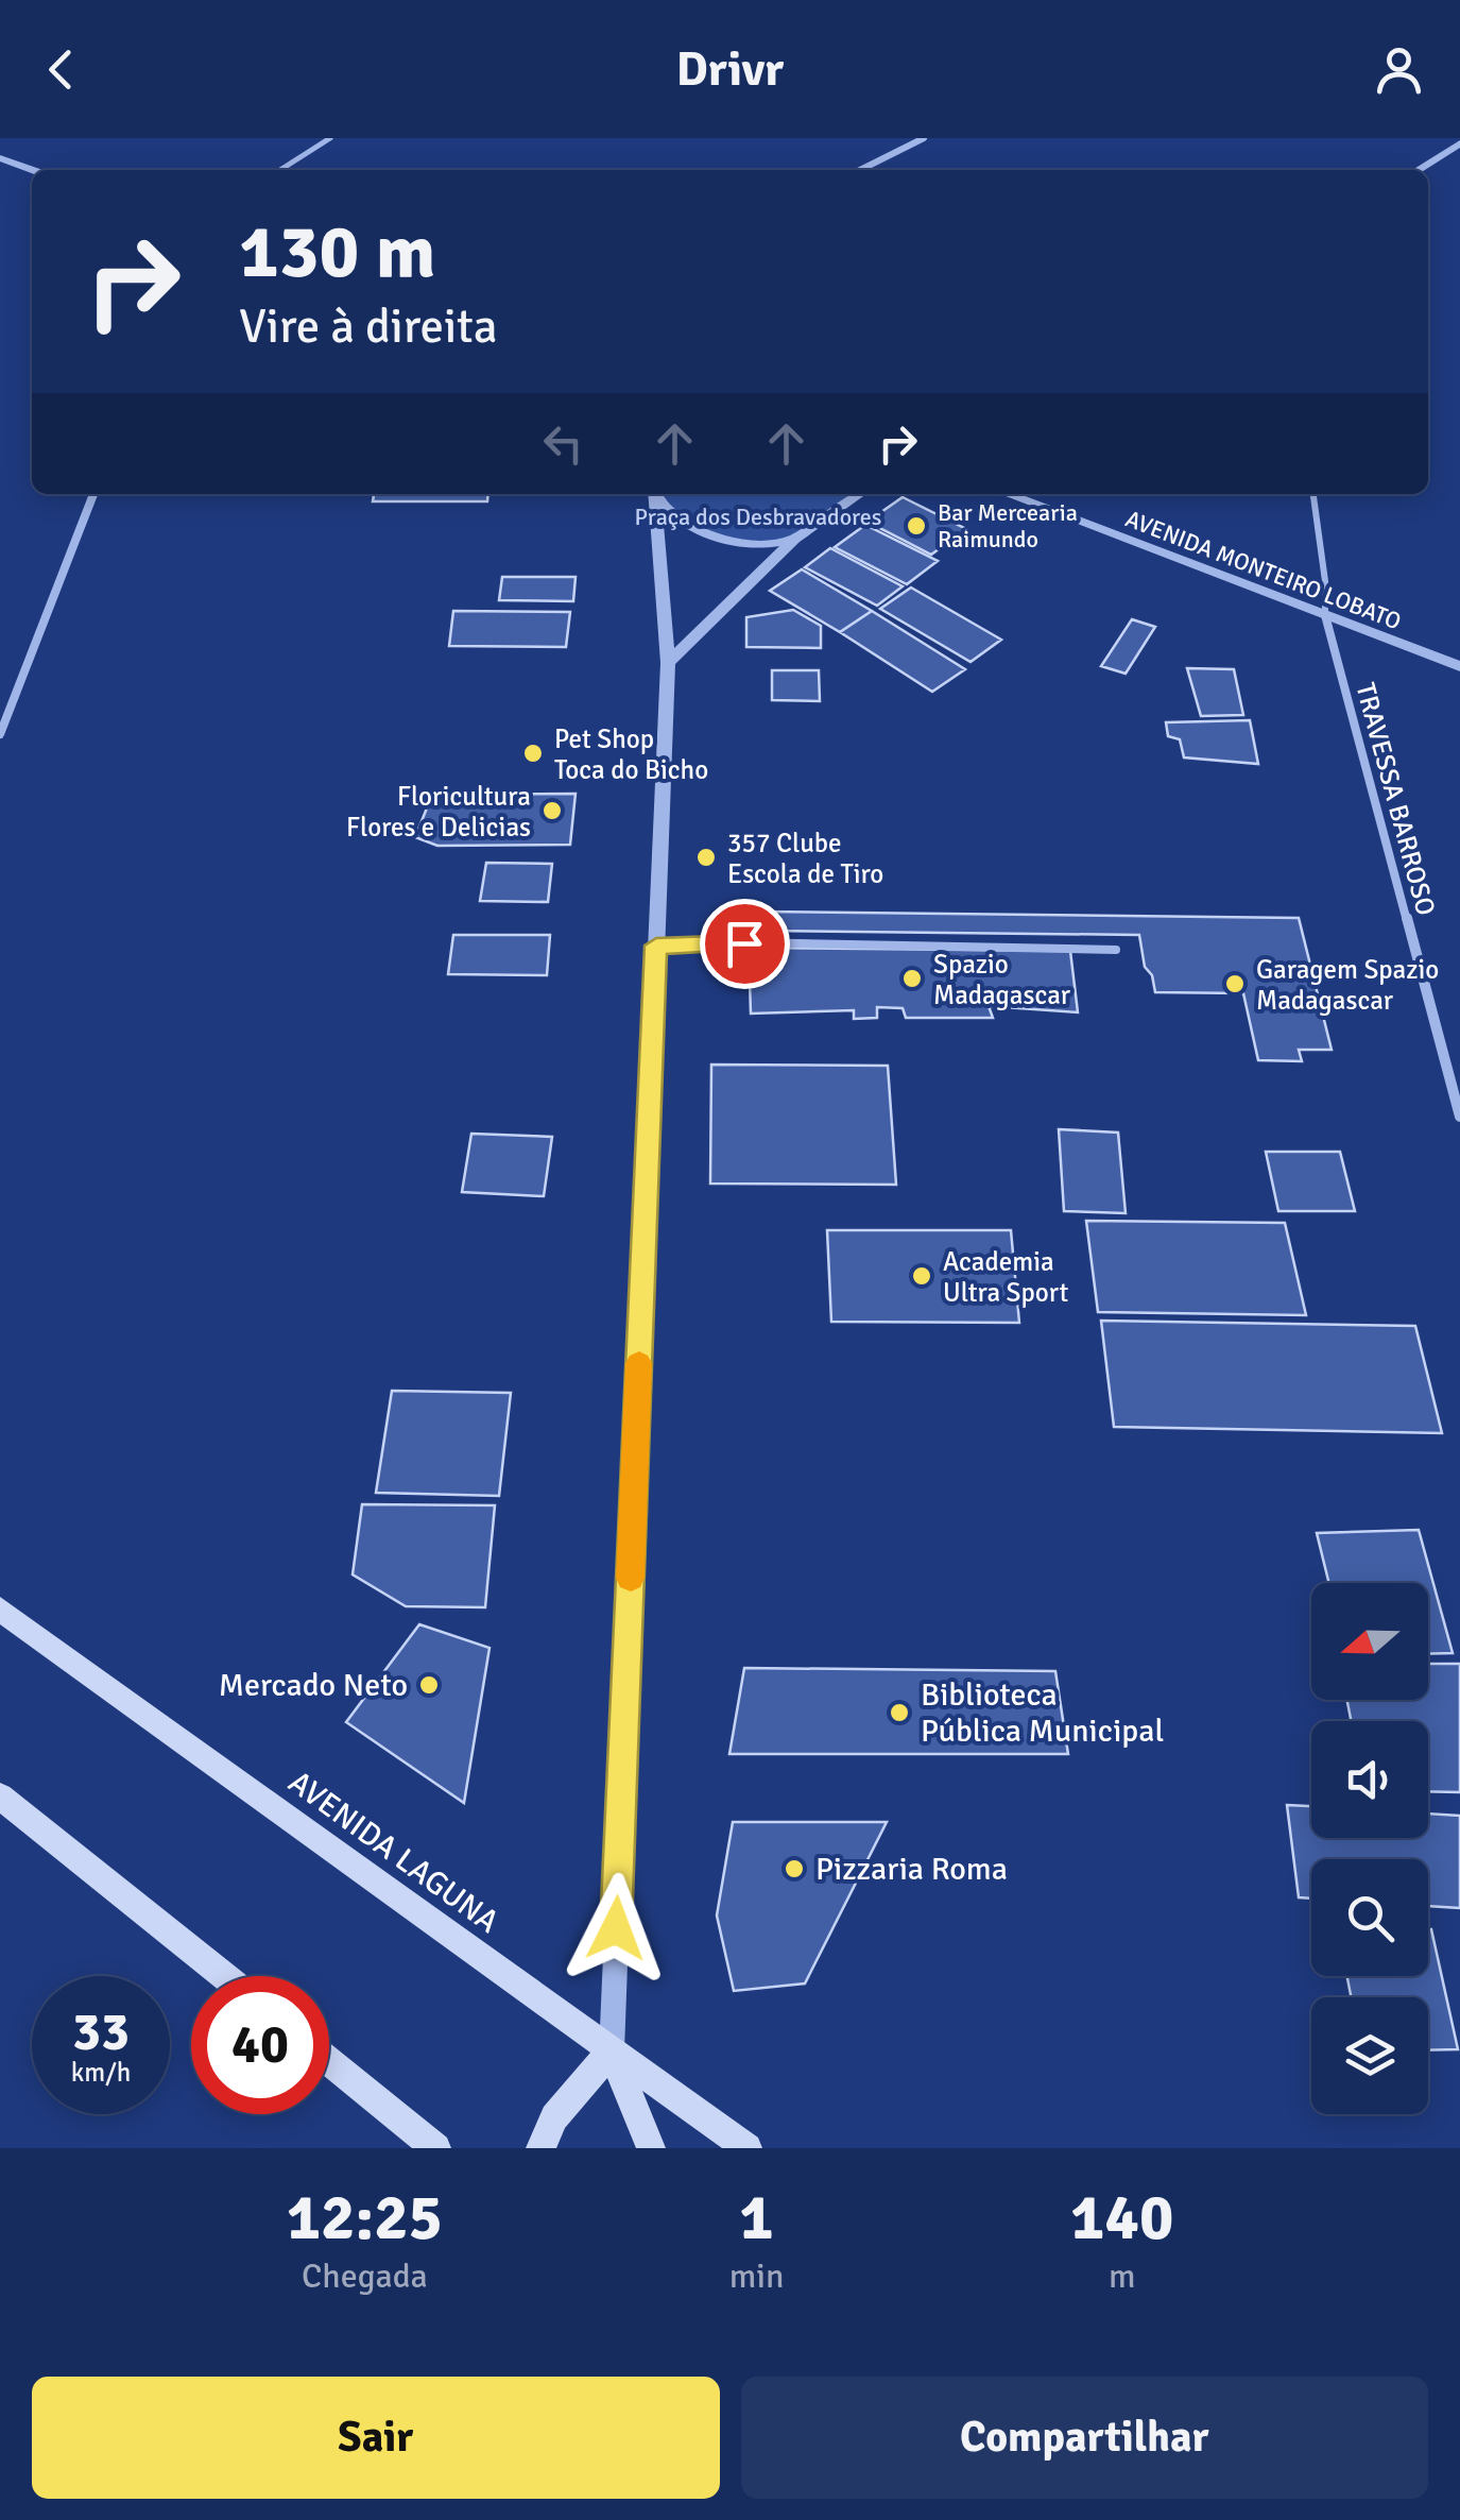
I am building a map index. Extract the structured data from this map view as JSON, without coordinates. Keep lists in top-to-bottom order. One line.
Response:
{"streets":{"main road":["AVENIDA LAGUNA"],"street":["AVENIDA MONTEIRO LOBATO","TRAVESSA BARROSO"]},"crossings":[["AVENIDA MONTEIRO LOBATO","TRAVESSA BARROSO"]],"parks":["Praça dos Desbravadores"],"places":["Bar Mercearia Raimundo","Pet Shop Toca do Bicho","Floricultura Flores e Delicias","357 Clube Escola de Tiro","Spazio Madagascar","Garagem Spazio Madagascar","Academia Ultra Sport","Mercado Neto","Biblioteca Pública Municipal","Pizzaria Roma"],"north":"left","page":{"header":"Drivr","turn":["130 m","Vire à direita"],"speed":"33 km/h","limit":"40","eta":["12:25","Chegada","1","min","140","m"],"buttons":["Sair","Compartilhar"]}}
